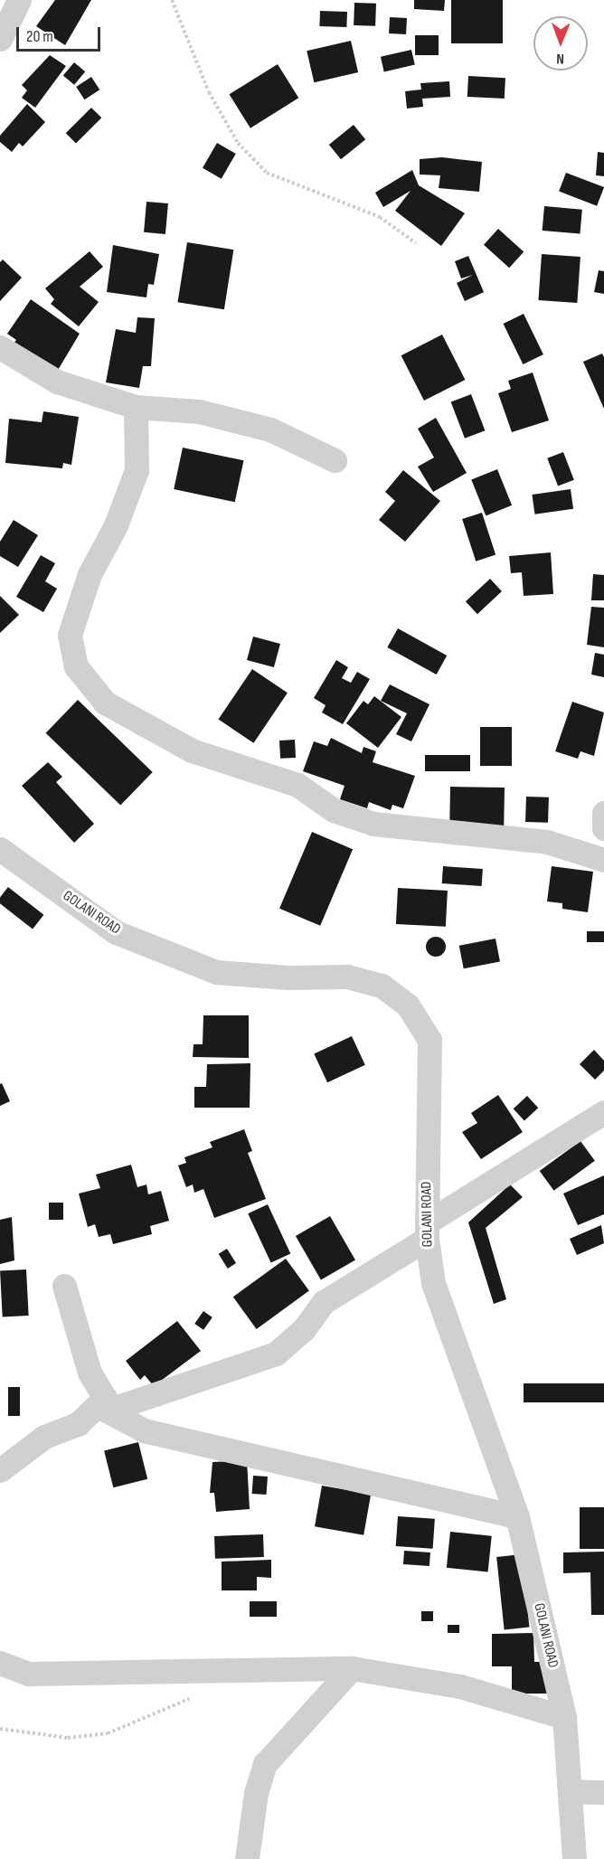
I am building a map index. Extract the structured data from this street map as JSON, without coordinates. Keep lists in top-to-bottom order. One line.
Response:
{"streets":{"street":["GOLANI ROAD"]},"scale_bar":"20 m","north":"bottom"}
